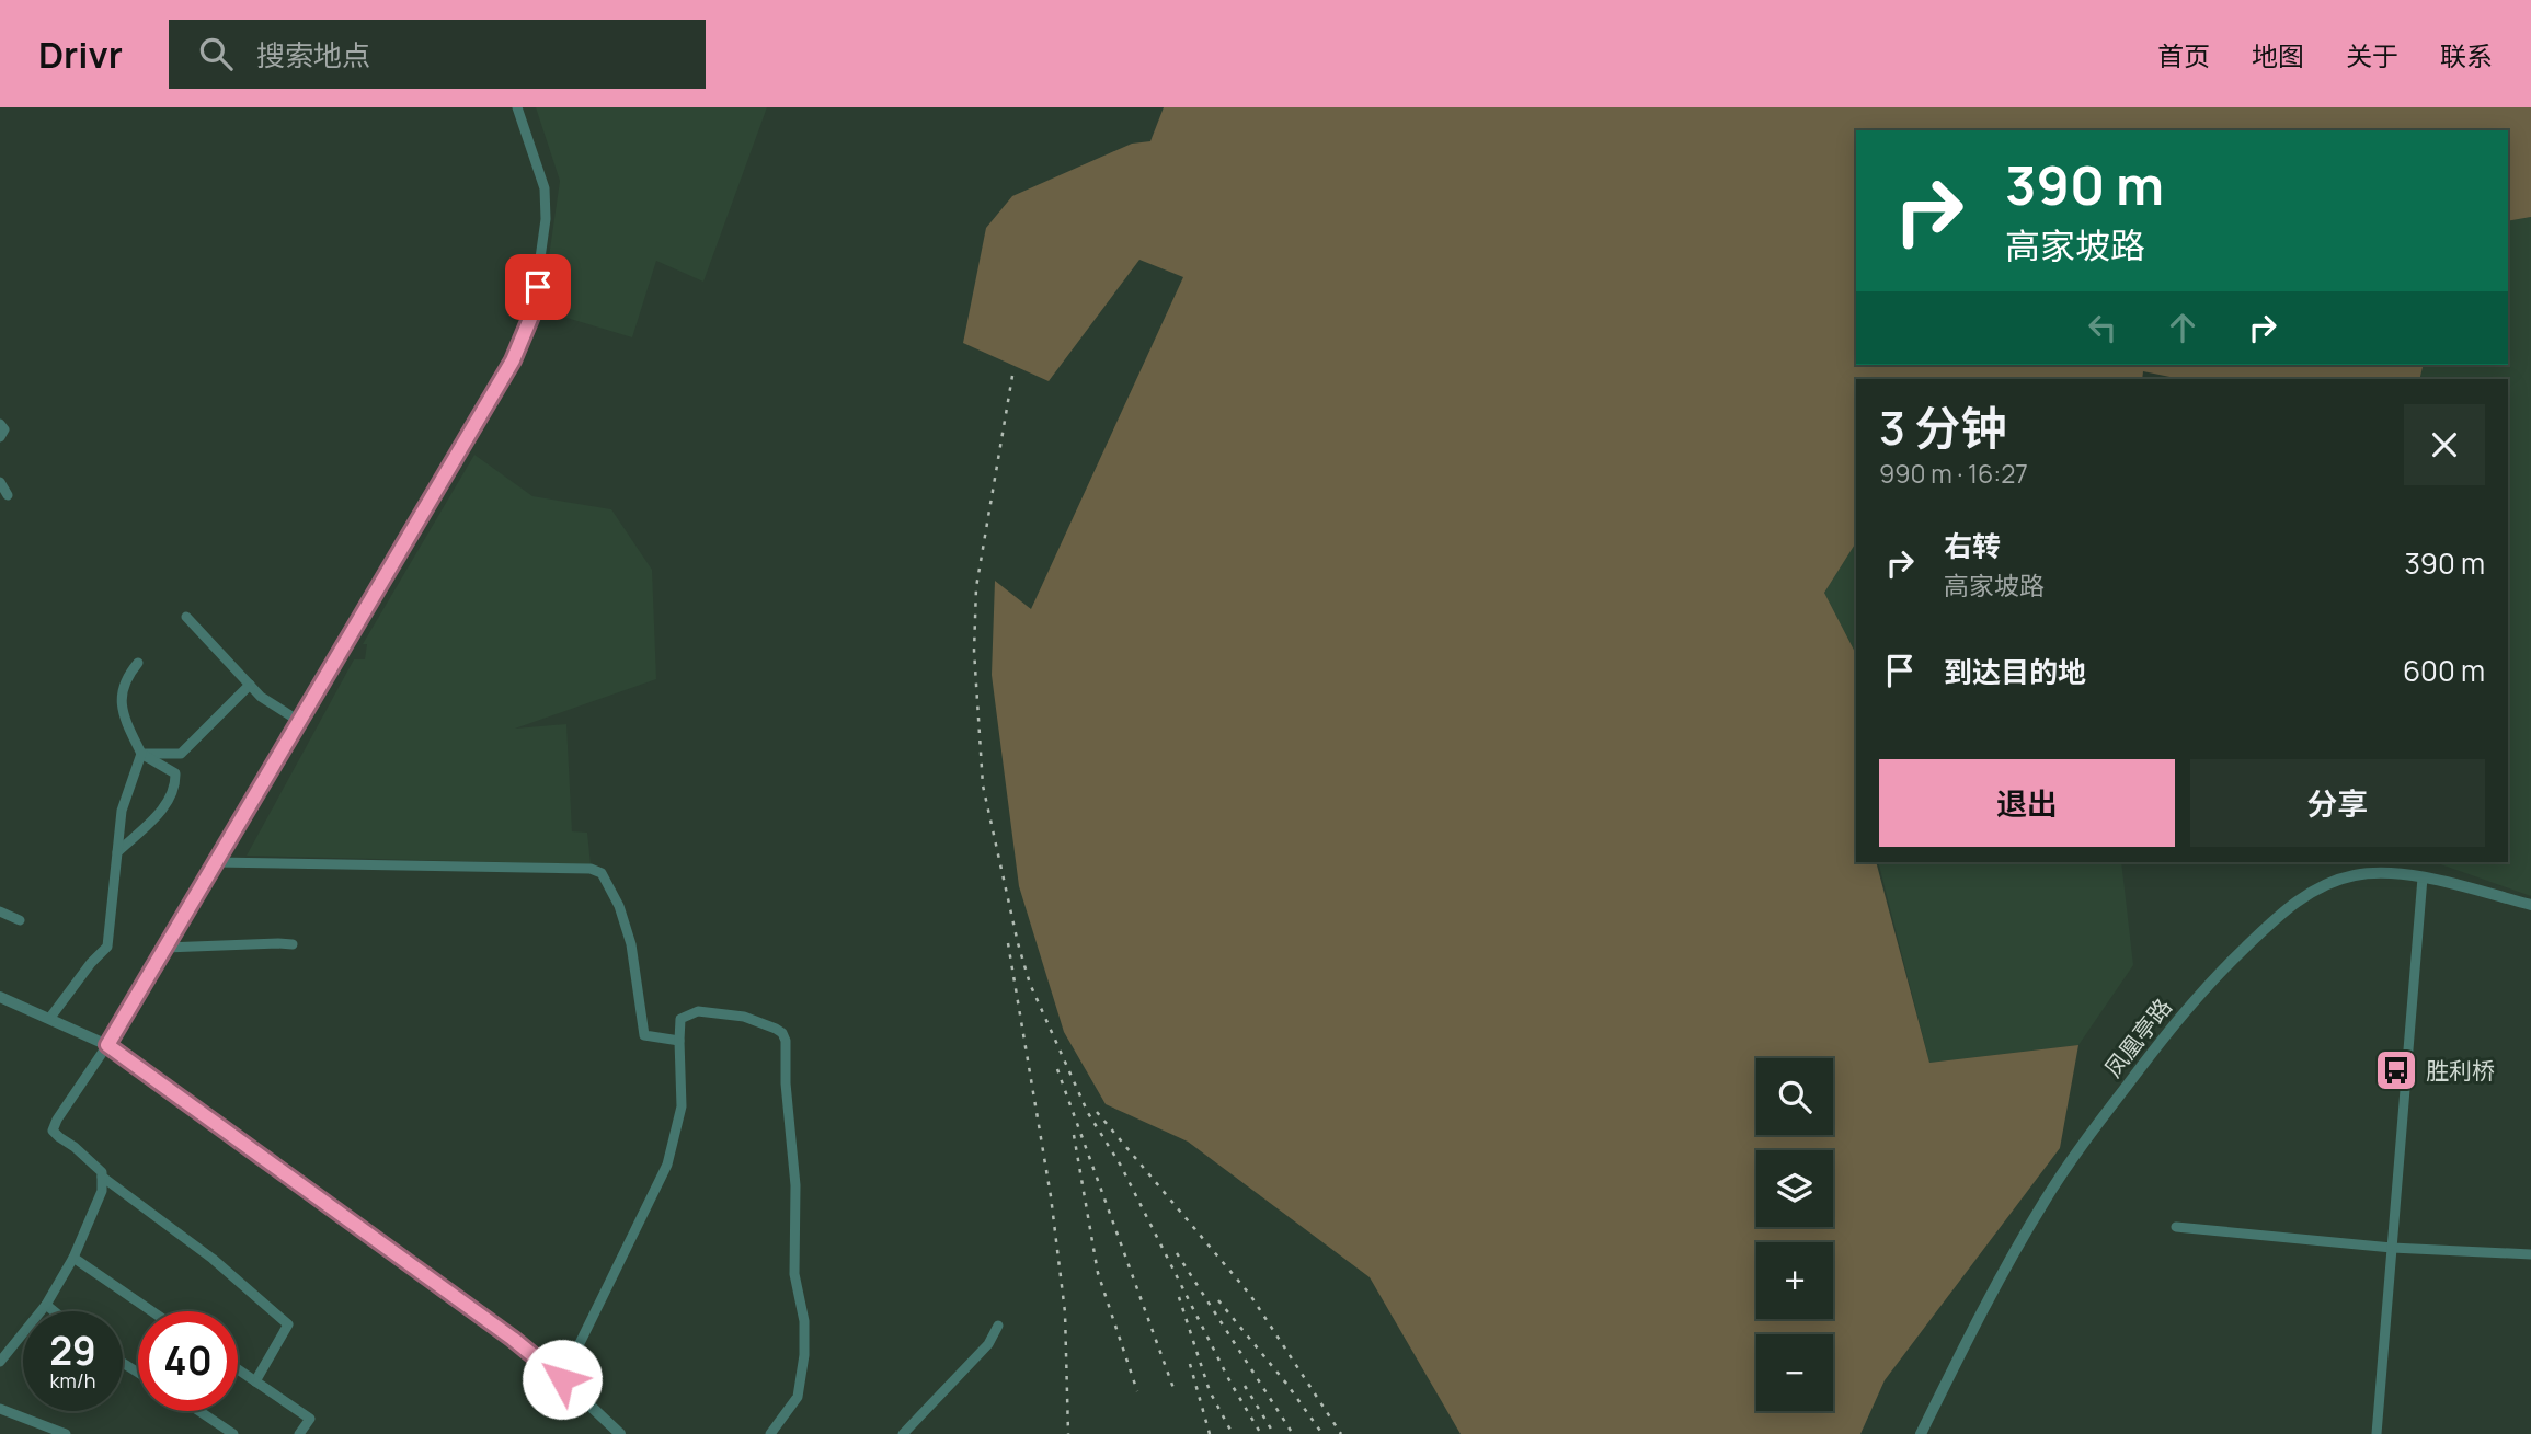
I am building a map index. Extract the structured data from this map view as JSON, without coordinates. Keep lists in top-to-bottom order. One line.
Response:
{"streets":{"street":["凤凰亭路"]},"places":{"bus stop":["胜利桥"]},"page":{"header":"Drivr","search":"搜索地点","nav":["首页","地图","关于","联系"],"turn":["390 m","高家坡路"],"heading":["3 分钟","990 m · 16:27"],"list":[{"name":"右转","note":"高家坡路","value":"390 m"},{"name":"到达目的地","value":"600 m"}],"buttons":["退出","分享"],"map_buttons":["+","−"],"speed":"29 km/h","limit":"40"}}
